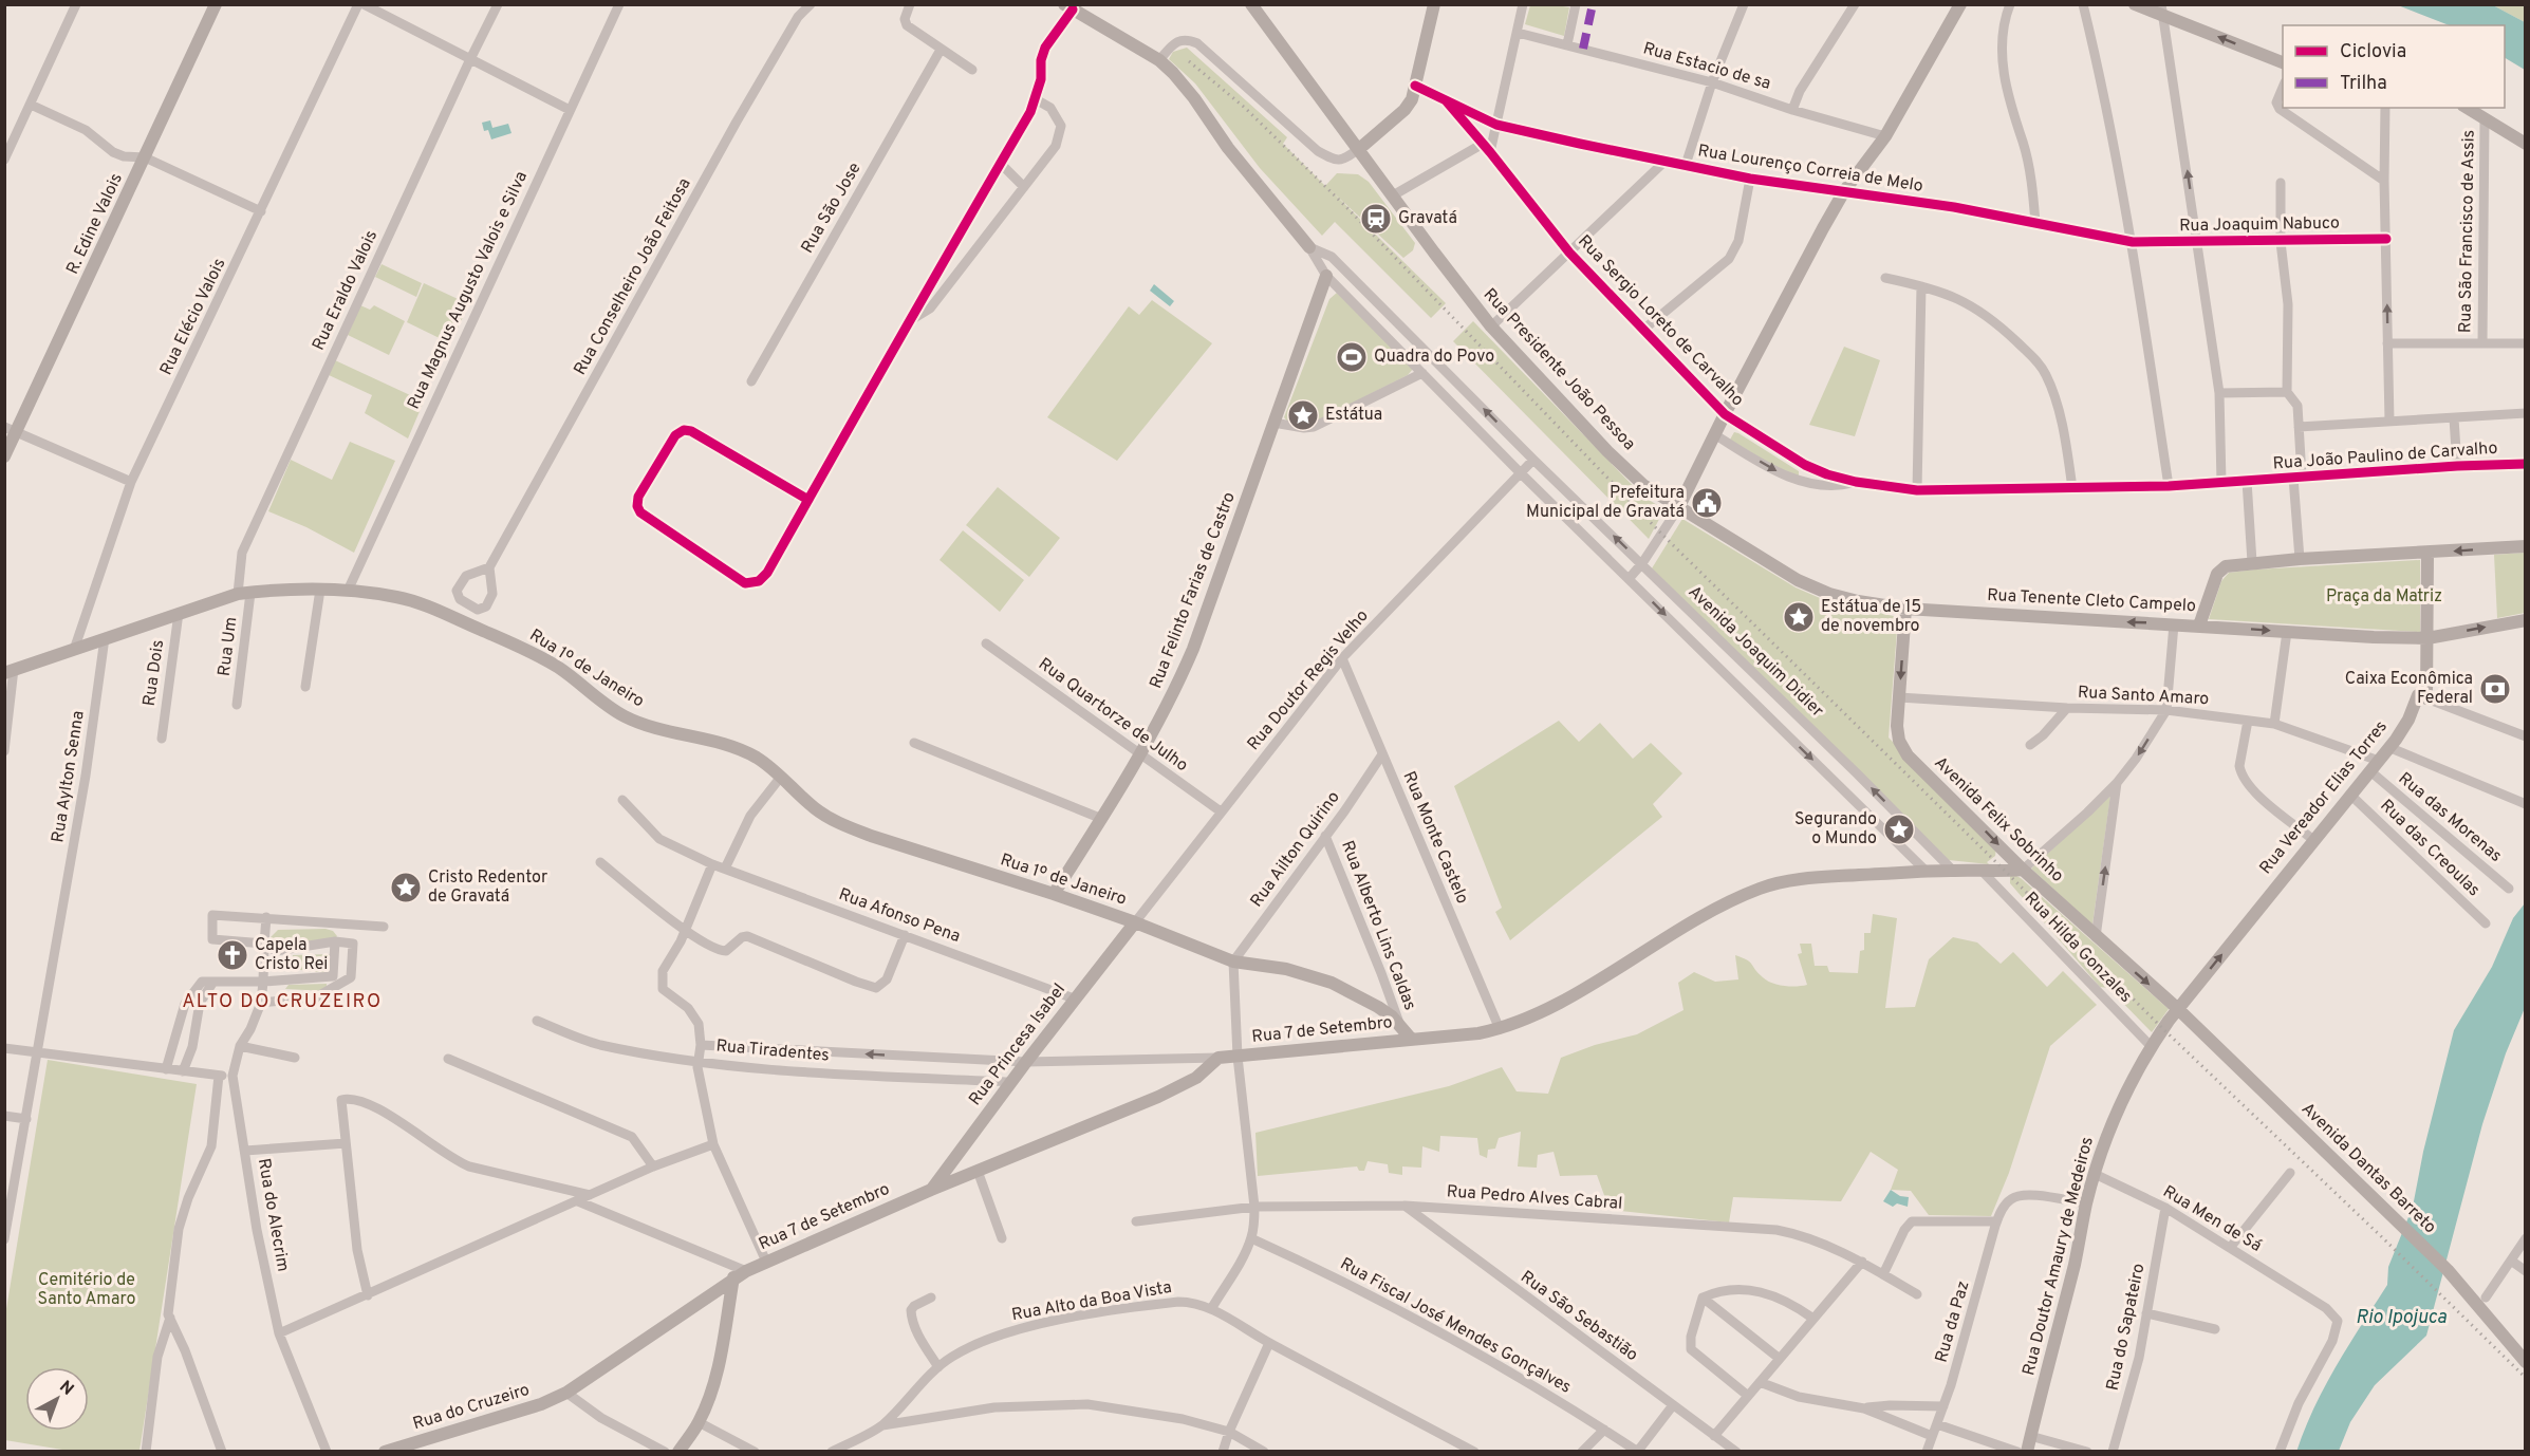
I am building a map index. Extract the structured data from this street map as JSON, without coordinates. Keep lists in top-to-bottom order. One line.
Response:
{"streets":{"main road":["R. Edine Valois","Rua Presidente João Pessoa","Rua Felinto Farias de Castro","Rua Tenente Cleto Campelo","Rua 1º de Janeiro","Rua Vereador Elias Torres","Avenida Felix Sobrinho","Rua 7 de Setembro","Rua Princesa Isabel","Avenida Dantas Barreto","Rua Doutor Amaury de Medeiros","Rua do Cruzeiro"],"street":["Rua Estacio de sa","Rua Lourenço Correia de Melo","Rua São Jose","Rua Joaquim Nabuco","Rua São Francisco de Assis","Rua Conselheiro João Feitosa","Rua Eraldo Valois","Rua Magnus Augusto Valois e Silva","Rua Elécio Valois","Rua Sergio Loreto de Carvalho","Rua João Paulino de Carvalho","Rua Um","Avenida Joaquim Didier","Rua Dois","Rua Doutor Regis Velho","Rua Santo Amaro","Rua Quartorze de Julho","Rua Aylton Senna","Rua das Morenas","Rua Monte Castelo","Rua das Creoulas","Rua Ailton Quirino","Rua Afonso Pena","Rua Alberto Lins Caldas","Rua Hilda Gonzales","Rua Tiradentes","Rua Pedro Alves Cabral","Rua do Alecrim","Rua Men de Sá","Rua Alto da Boa Vista","Rua São Sebastião","Rua da Paz","Rua Fiscal José Mendes Gonçalves","Rua do Sapateiro"]},"crossings":[["Rua Lourenço Correia de Melo","Rua Joaquim Nabuco"],["Rua Lourenço Correia de Melo","Rua Sergio Loreto de Carvalho"],["Rua Joaquim Nabuco","Rua João Paulino de Carvalho"],["Rua Eraldo Valois","Rua Um"],["Rua Eraldo Valois","Rua 1º de Janeiro"],["Rua Magnus Augusto Valois e Silva","Rua 1º de Janeiro"],["Rua Elécio Valois","Rua 1º de Janeiro"],["Rua Sergio Loreto de Carvalho","Rua João Paulino de Carvalho"],["Rua Presidente João Pessoa","Rua Tenente Cleto Campelo"],["Rua Felinto Farias de Castro","Avenida Joaquim Didier"],["Rua Felinto Farias de Castro","Rua 1º de Janeiro"],["Rua Felinto Farias de Castro","Rua Quartorze de Julho"],["Rua Tenente Cleto Campelo","Avenida Felix Sobrinho"],["Rua Um","Rua 1º de Janeiro"],["Avenida Joaquim Didier","Rua Doutor Regis Velho"],["Avenida Joaquim Didier","Rua 7 de Setembro"],["Rua 1º de Janeiro","Rua Dois"],["Rua 1º de Janeiro","Rua Doutor Regis Velho"],["Rua 1º de Janeiro","Rua Aylton Senna"],["Rua 1º de Janeiro","Rua Ailton Quirino"],["Rua 1º de Janeiro","Rua Alberto Lins Caldas"],["Rua 1º de Janeiro","Rua 7 de Setembro"],["Rua 1º de Janeiro","Rua Princesa Isabel"],["Rua Doutor Regis Velho","Rua Quartorze de Julho"],["Rua Doutor Regis Velho","Rua Monte Castelo"],["Rua Doutor Regis Velho","Rua Princesa Isabel"],["Rua Santo Amaro","Rua Vereador Elias Torres"],["Rua Santo Amaro","Avenida Felix Sobrinho"],["Rua Vereador Elias Torres","Rua das Morenas"],["Rua Vereador Elias Torres","Avenida Felix Sobrinho"],["Rua Vereador Elias Torres","Rua das Creoulas"],["Rua Vereador Elias Torres","Avenida Dantas Barreto"],["Rua Vereador Elias Torres","Rua Doutor Amaury de Medeiros"],["Avenida Felix Sobrinho","Rua 7 de Setembro"],["Avenida Felix Sobrinho","Avenida Dantas Barreto"],["Avenida Felix Sobrinho","Rua Doutor Amaury de Medeiros"],["Rua Monte Castelo","Rua Ailton Quirino"],["Rua Monte Castelo","Rua 7 de Setembro"],["Rua Ailton Quirino","Rua Alberto Lins Caldas"],["Rua Afonso Pena","Rua Princesa Isabel"],["Rua Hilda Gonzales","Rua 7 de Setembro"],["Rua Hilda Gonzales","Rua Doutor Amaury de Medeiros"],["Rua 7 de Setembro","Rua Princesa Isabel"],["Rua 7 de Setembro","Rua Tiradentes"],["Rua 7 de Setembro","Rua do Cruzeiro"],["Rua Princesa Isabel","Rua Tiradentes"],["Avenida Dantas Barreto","Rua Doutor Amaury de Medeiros"],["Rua Pedro Alves Cabral","Rua São Sebastião"],["Rua Men de Sá","Rua Doutor Amaury de Medeiros"],["Rua Men de Sá","Rua do Sapateiro"],["Rua Doutor Amaury de Medeiros","Rua da Paz"]],"one_way":["Rua Vereador Elias Torres","Avenida Felix Sobrinho"],"districts":["ALTO DO CRUZEIRO"],"water":["Rio Ipojuca"],"parks":["Praça da Matriz","Cemitério de Santo Amaro"],"places":{"station":["Gravatá"],"sports":["Quadra do Povo"],"place":["Estátua","Estátua de 15 de novembro","Segurando o Mundo","Cristo Redentor de Gravatá"],"public building":["Prefeitura Municipal de Gravatá"],"bank":["Caixa Econômica Federal"],"church":["Capela Cristo Rei"]},"legend":["Ciclovia","Trilha"],"north":"top right"}
